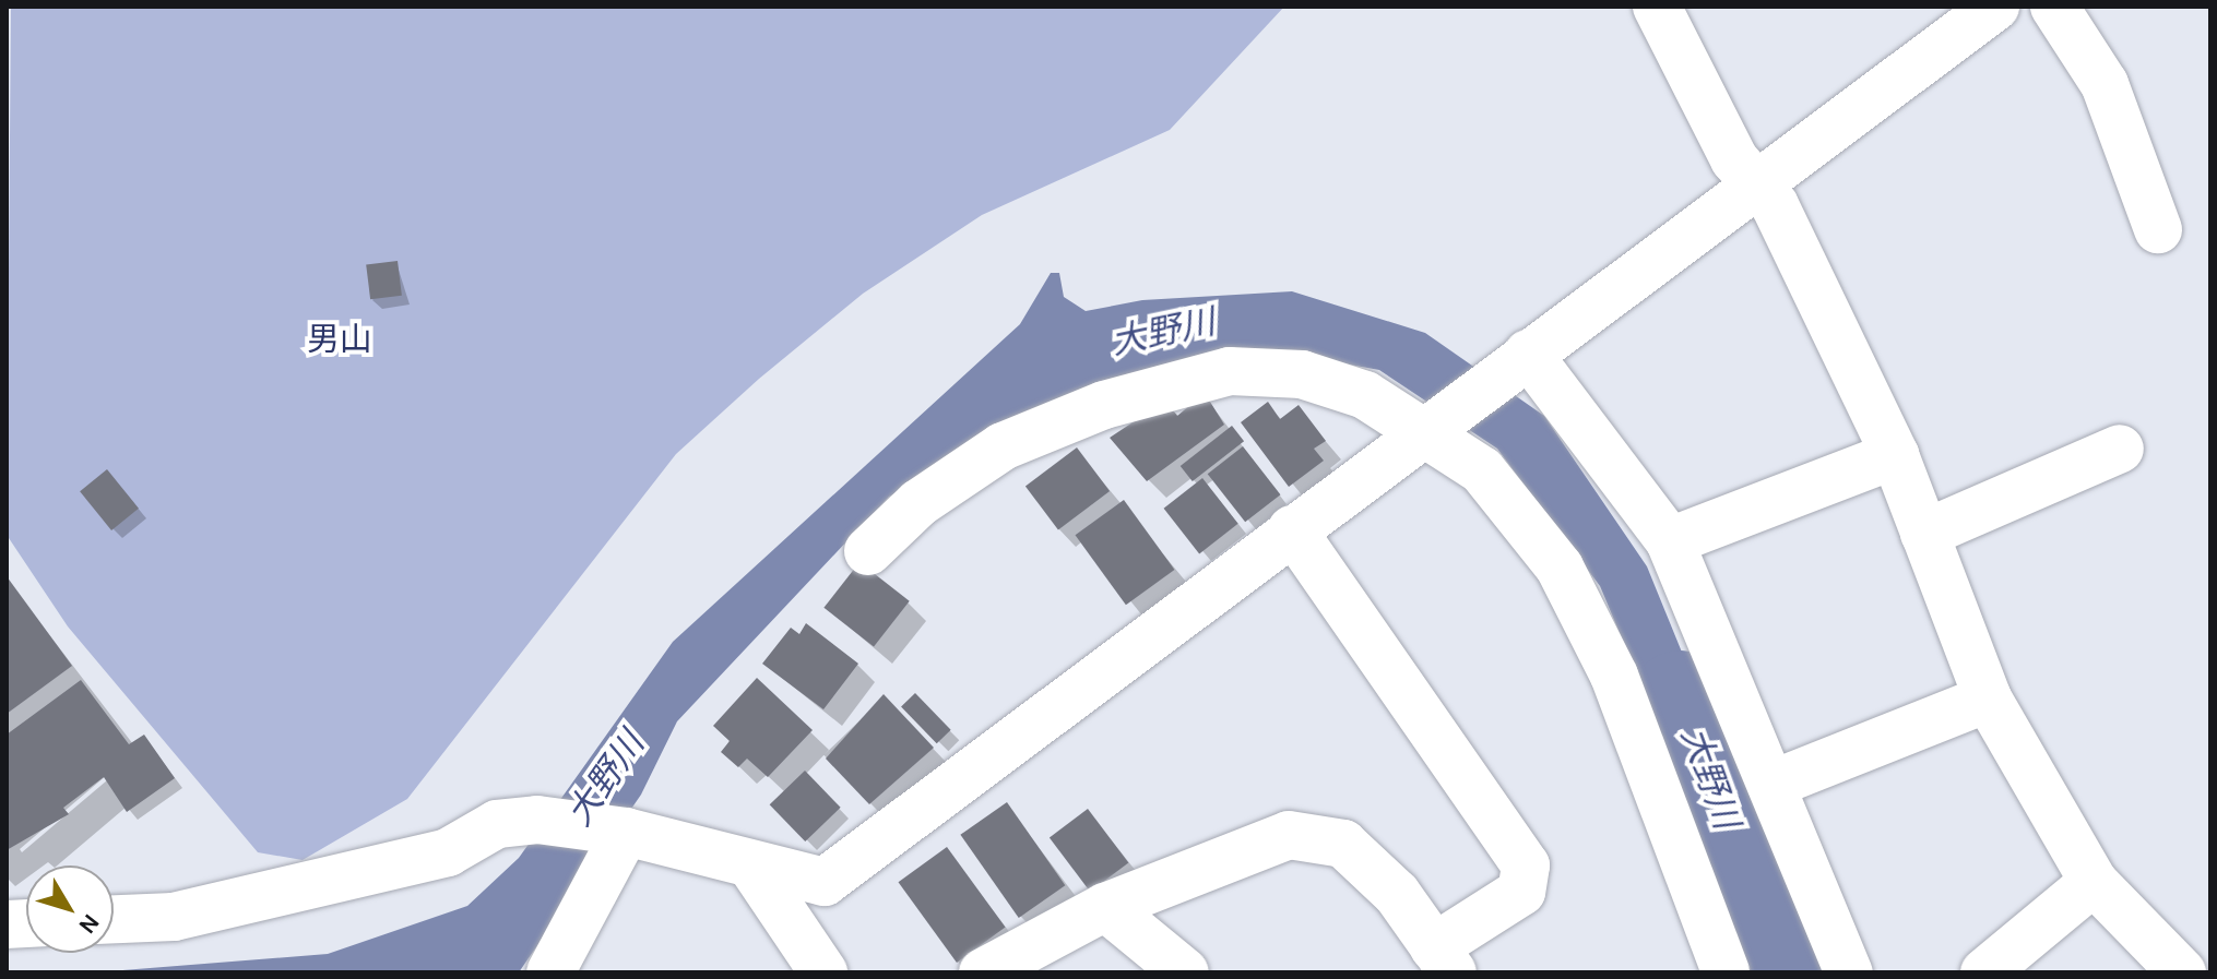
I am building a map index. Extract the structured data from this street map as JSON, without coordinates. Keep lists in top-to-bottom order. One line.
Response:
{"water":["大野川"],"parks":["男山"],"north":"bottom right"}
